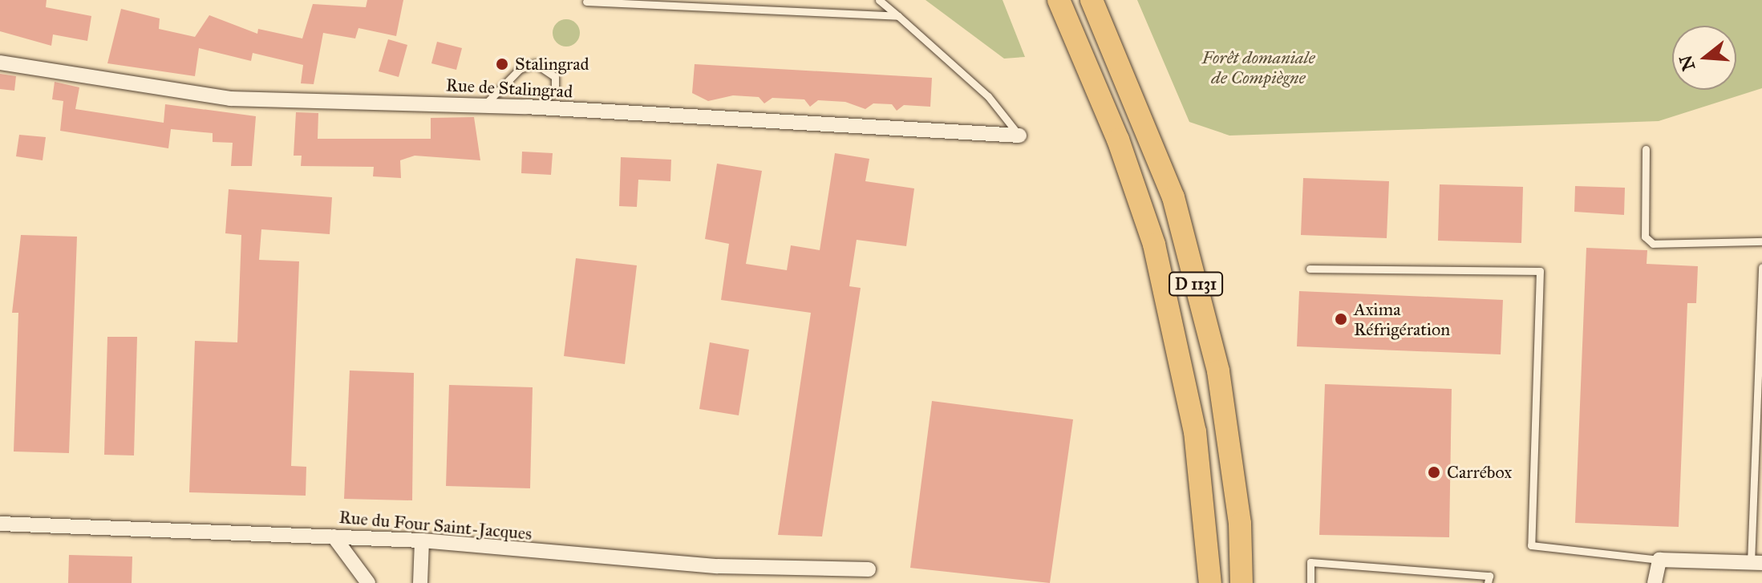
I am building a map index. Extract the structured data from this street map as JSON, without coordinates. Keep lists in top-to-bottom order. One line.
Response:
{"streets":{"main road":["D 1131"],"street":["Rue de Stalingrad","Rue du Four Saint-Jacques"]},"parks":["Forêt domaniale de Compiègne"],"places":["Stalingrad","Axima Réfrigération","Carrébox"],"north":"left"}
